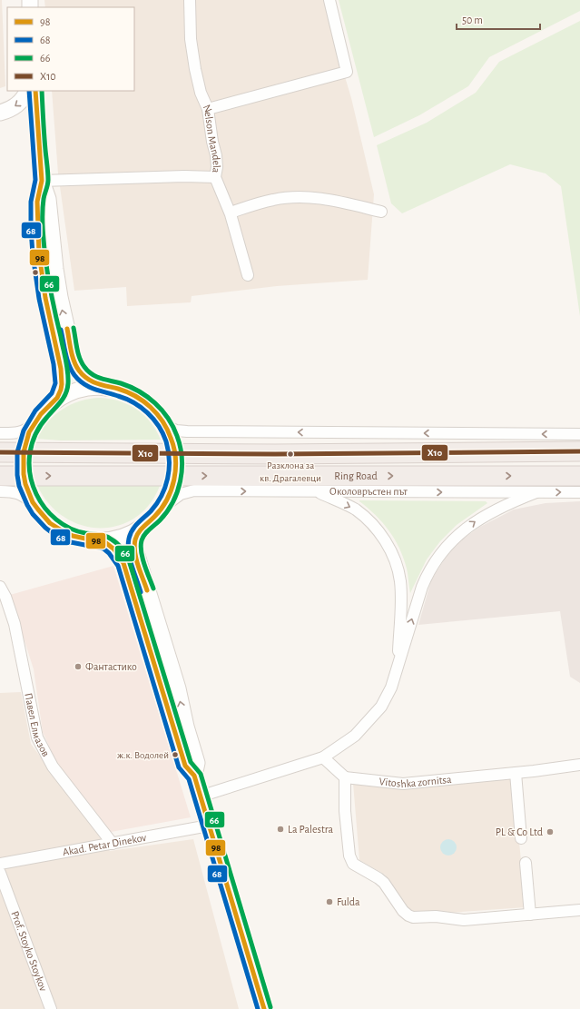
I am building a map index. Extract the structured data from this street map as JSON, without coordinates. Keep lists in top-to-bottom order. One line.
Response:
{"streets":{"highway":["Ring Road"],"street":["Nelson Mandela","Околовръстен път","Павел Елмазов","Vitoshka zornitsa","Akad. Petar Dinekov","Prof. Stoyko Stoykov"]},"crossings":[["Павел Елмазов","Akad. Petar Dinekov"]],"places":["Разклона за кв. Драгалевци","Фантастико","ж.к. Водолей","La Palestra","PL & Co Ltd","Fulda"],"lines":["transit line 98","transit line 68","transit line 66","transit line Х10"],"legend":["98","68","66","Х10"],"scale_bar":"50 m"}
